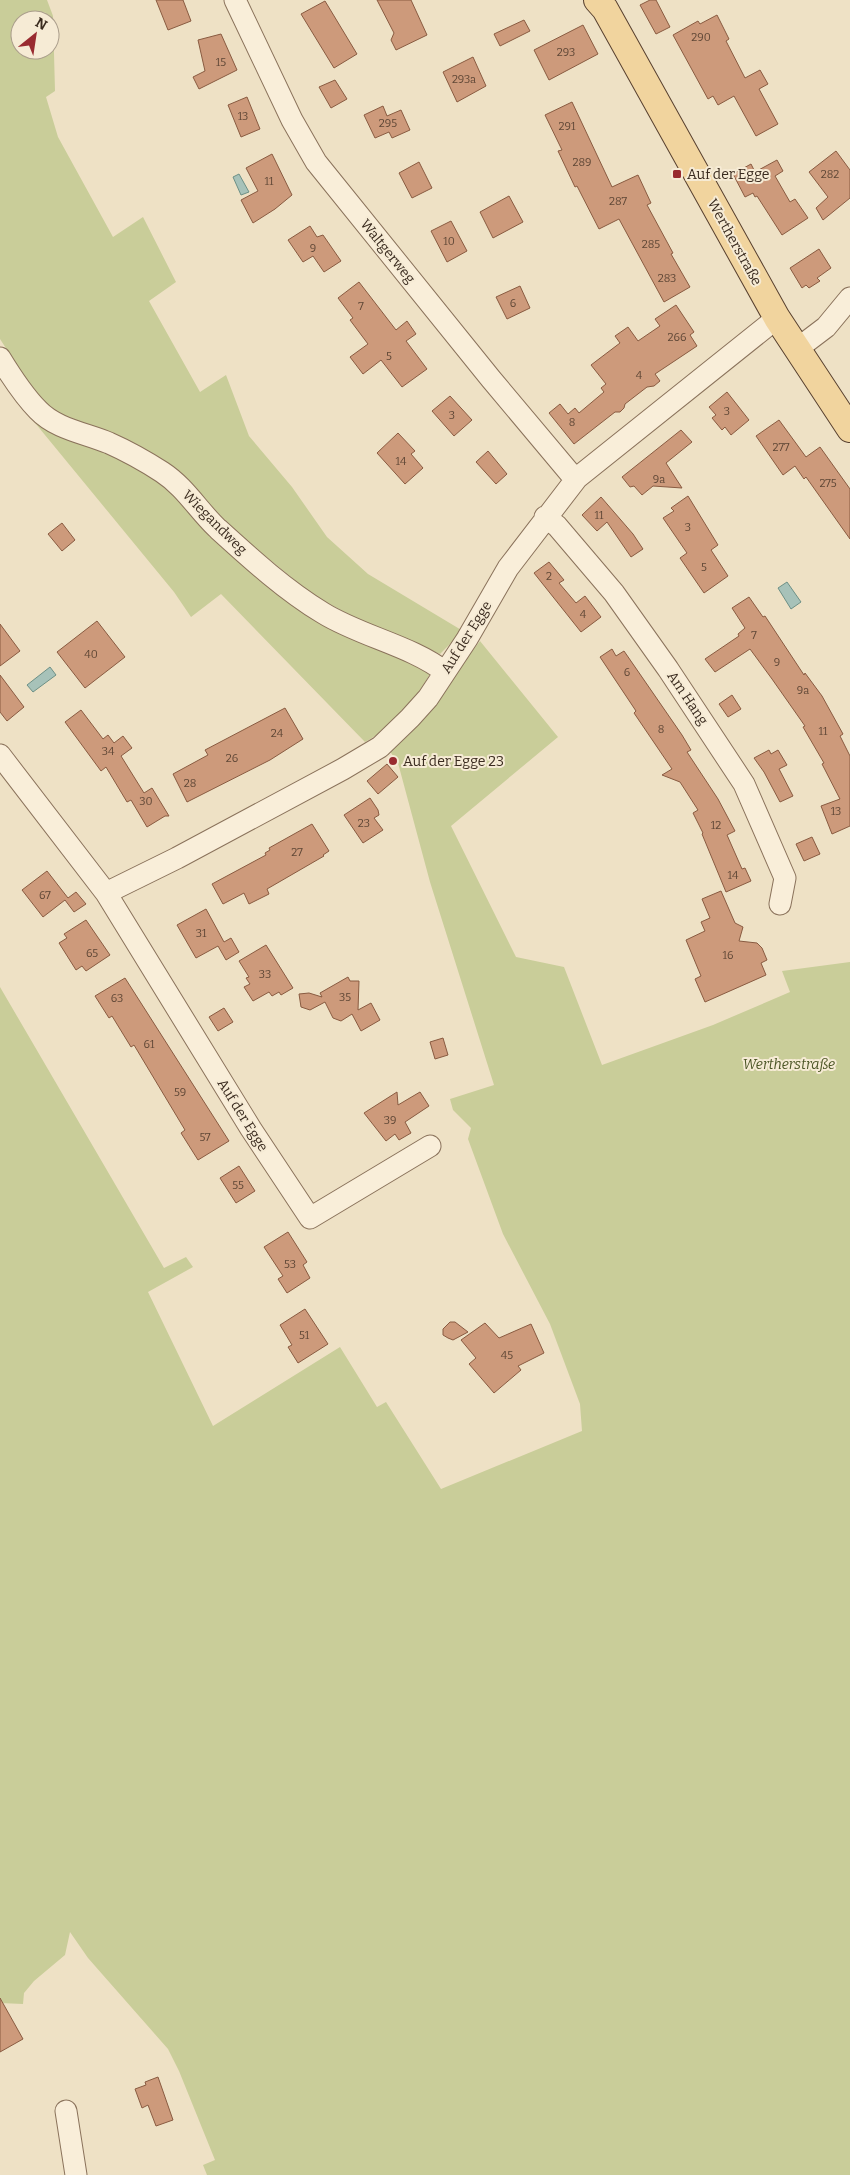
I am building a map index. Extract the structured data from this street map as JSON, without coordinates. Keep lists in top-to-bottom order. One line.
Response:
{"streets":{"main road":["Wertherstraße"],"street":["Waltgerweg","Wiegandweg","Auf der Egge","Am Hang"]},"crossings":[["Wertherstraße","Auf der Egge"],["Waltgerweg","Auf der Egge"],["Wiegandweg","Auf der Egge"],["Auf der Egge","Am Hang"]],"parks":["Wertherstraße"],"places":{"transit":["Auf der Egge"],"other":["Auf der Egge 23"]},"house_numbers":["290","293","15","293a","13","295","291","289","282","11","287","10","285","9","283","6","7","266","5","4","3","3","8","277","14","9a","275","11","3","5","2","4","7","40","9","6","9a","8","11","24","34","26","28","30","13","23","12","27","14","67","31","65","16","33","35","63","61","59","39","57","55","53","51","45"],"north":"top right"}
